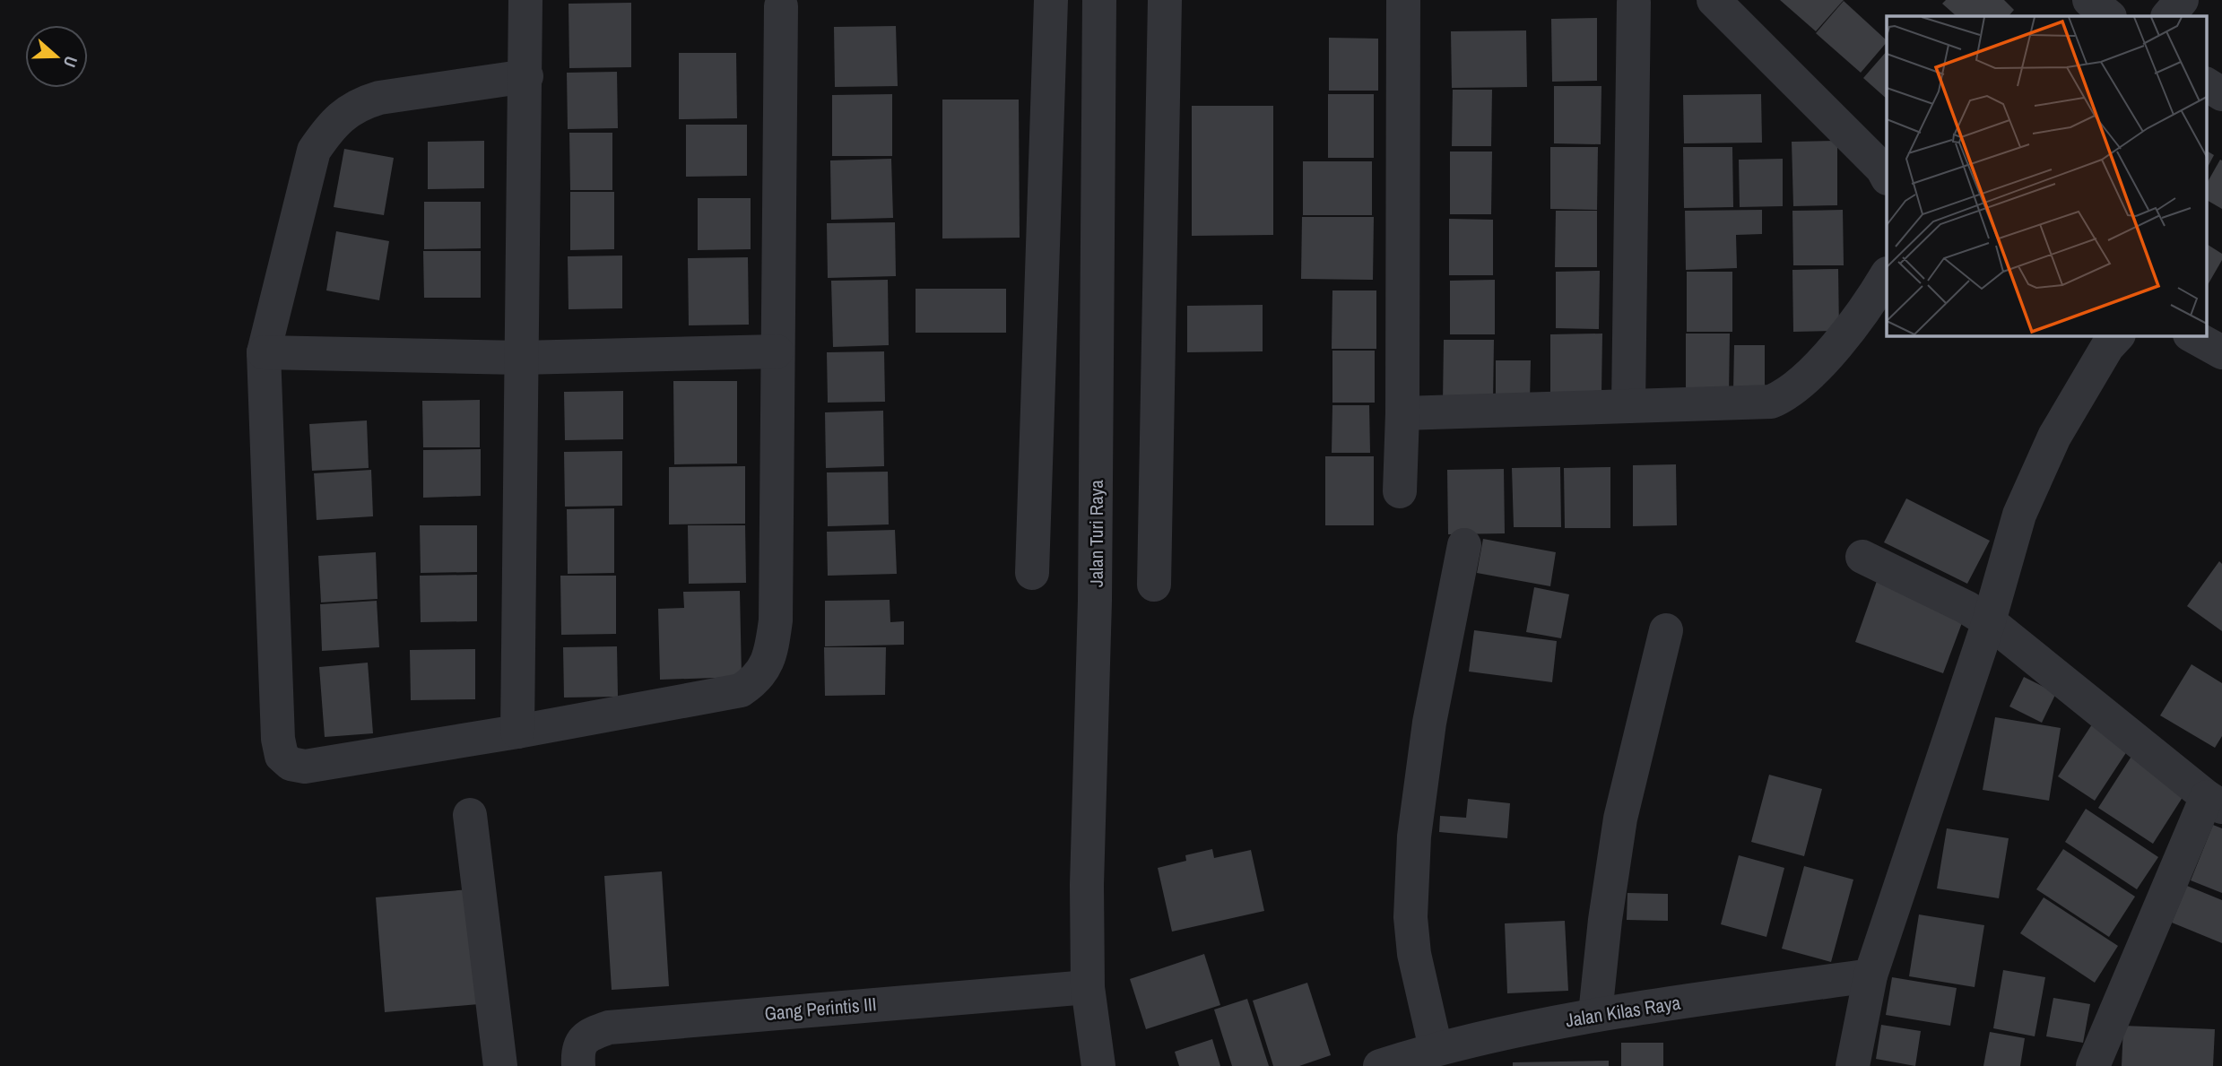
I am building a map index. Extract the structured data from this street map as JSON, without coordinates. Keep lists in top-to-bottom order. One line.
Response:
{"streets":{"street":["Jalan Turi Raya","Gang Perintis III","Jalan Kilas Raya"]},"crossings":[["Jalan Turi Raya","Gang Perintis III"]],"north":"right"}
